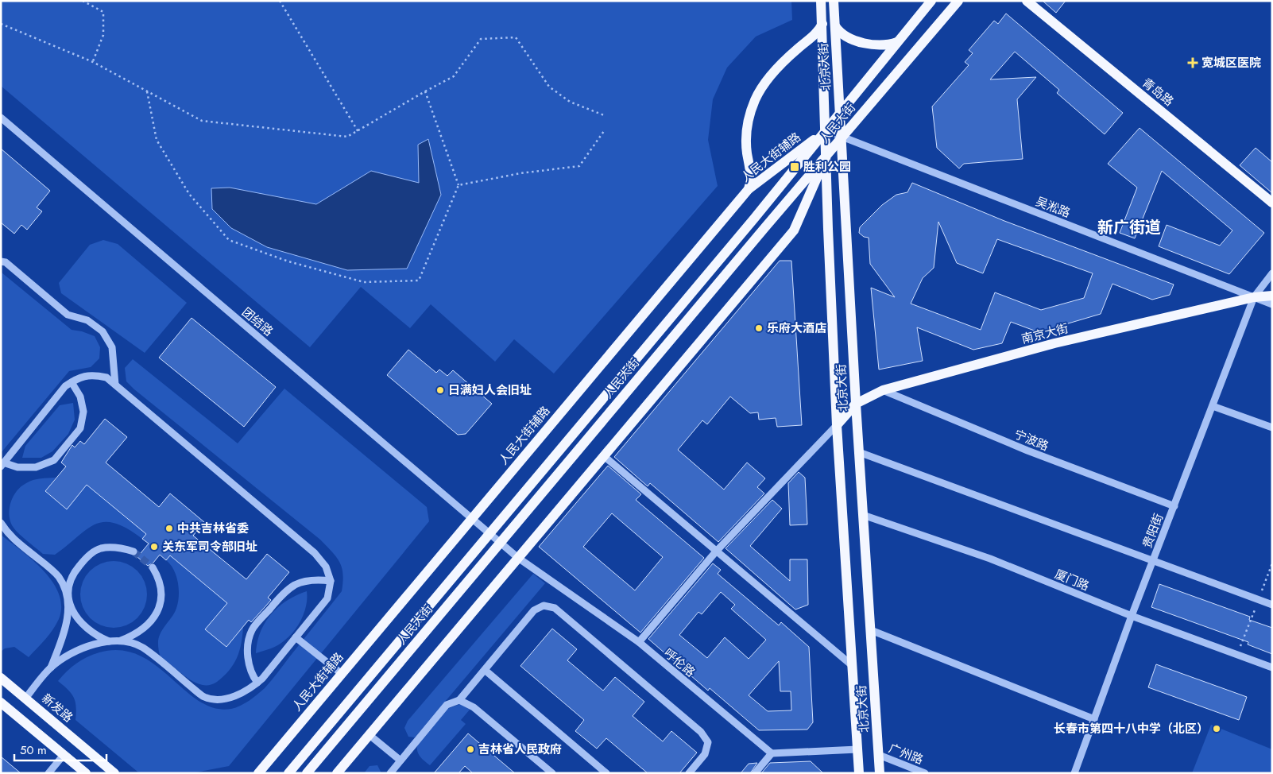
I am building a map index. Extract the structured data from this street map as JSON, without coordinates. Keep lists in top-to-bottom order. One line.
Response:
{"streets":{"main road":["北京大街","青岛路","人民大街","人民大街辅路","南京大街","新发路"],"street":["吴淞路","团结路","宁波路","贵阳街","厦门路","呼伦路","广州路"]},"crossings":[["北京大街","人民大街"],["北京大街","人民大街辅路"],["北京大街","吴淞路"],["北京大街","南京大街"],["北京大街","厦门路"],["北京大街","广州路"],["人民大街","人民大街辅路"],["人民大街","吴淞路"],["人民大街","团结路"],["人民大街","呼伦路"],["人民大街辅路","吴淞路"],["人民大街辅路","团结路"],["吴淞路","南京大街"],["吴淞路","贵阳街"],["团结路","呼伦路"],["南京大街","宁波路"],["南京大街","贵阳街"],["宁波路","贵阳街"],["贵阳街","厦门路"]],"districts":["新广街道"],"places":{"health":["宽城区医院"],"transit":["胜利公园"],"other":["乐府大酒店","日满妇人会旧址","中共吉林省委","关东军司令部旧址","长春市第四十八中学（北区）","吉林省人民政府"]},"scale_bar":"50 m"}
